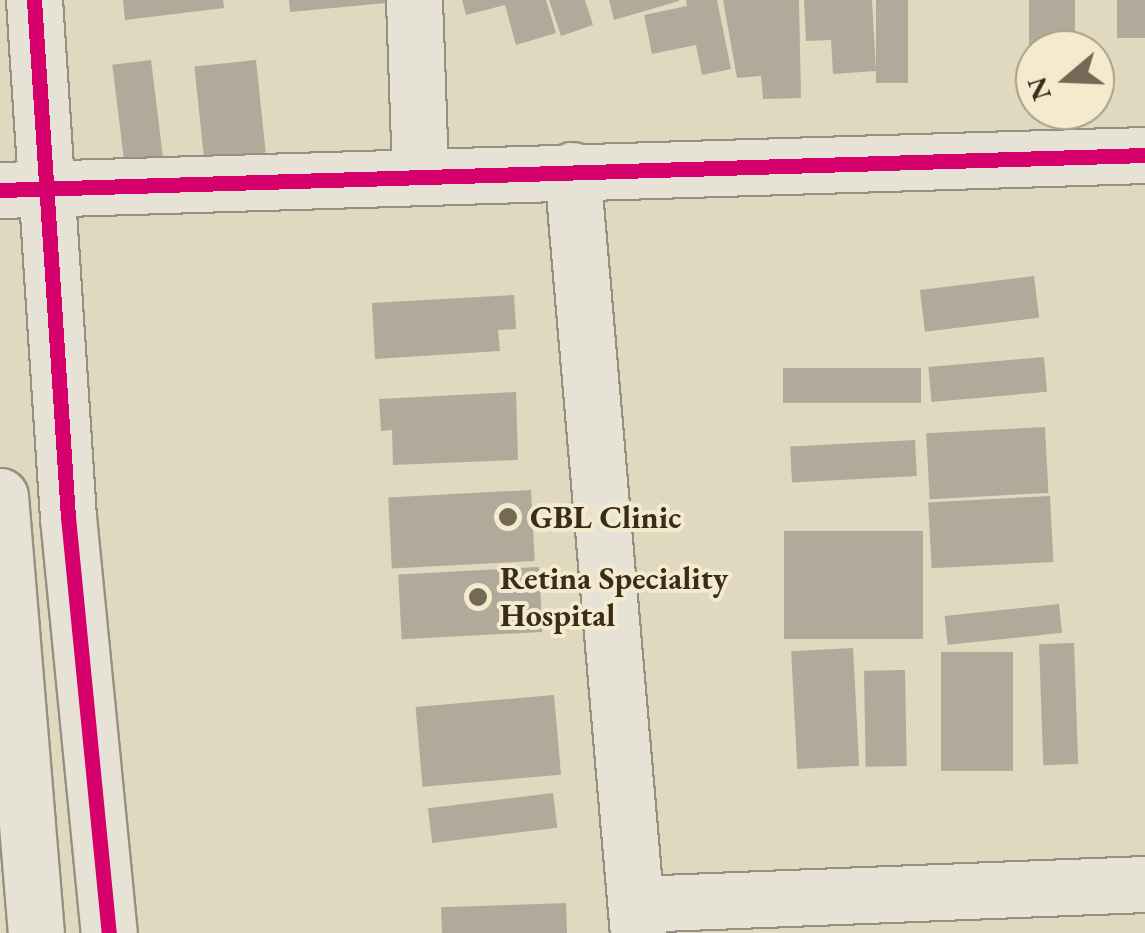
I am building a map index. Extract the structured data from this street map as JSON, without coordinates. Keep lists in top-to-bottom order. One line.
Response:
{"places":["GBL Clinic","Retina Speciality Hospital"],"north":"left"}
